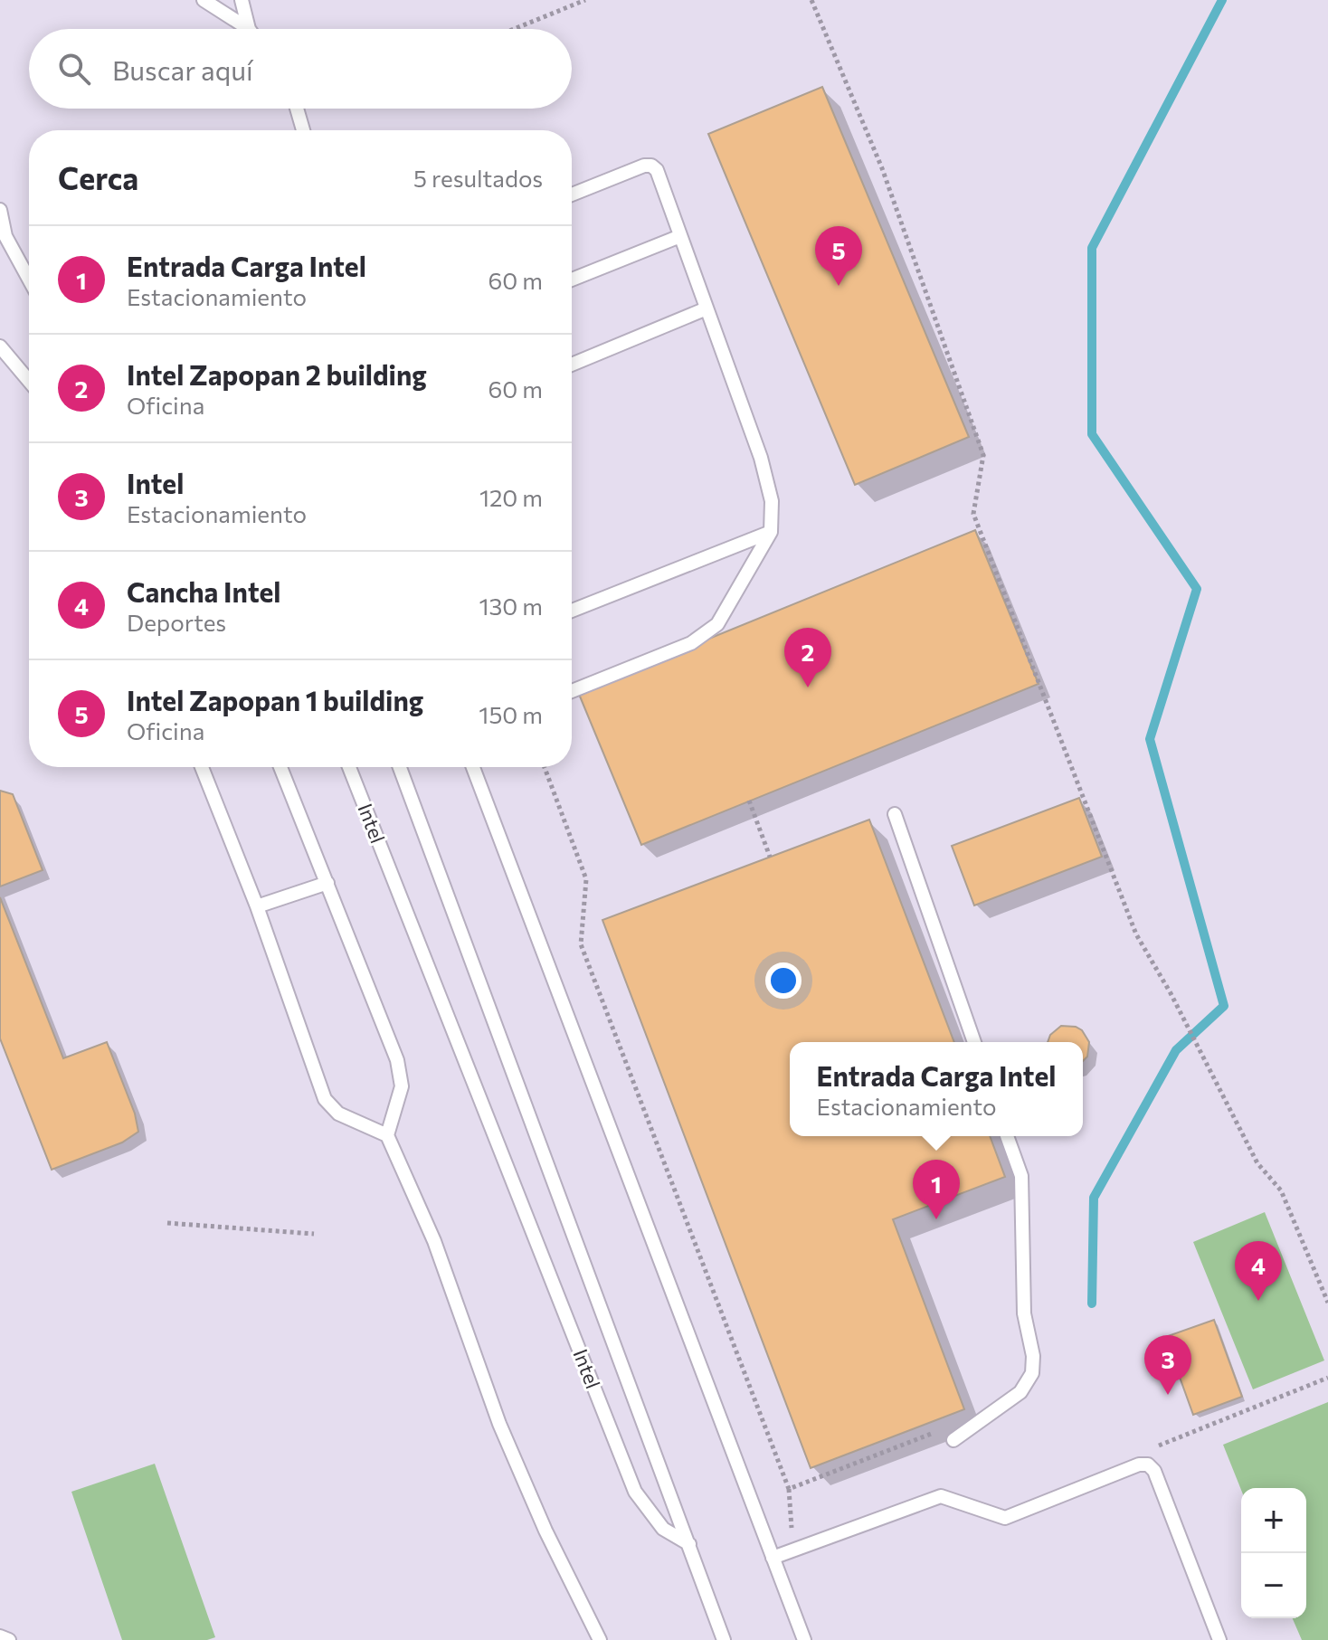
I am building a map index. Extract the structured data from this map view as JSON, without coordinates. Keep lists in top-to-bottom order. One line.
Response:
{"streets":{"lane":["Intel"]},"page":{"search":"Buscar aquí","heading":["Cerca","5 resultados"],"list":[{"mark":"1","name":"Entrada Carga Intel","note":"Estacionamiento","value":"60 m"},{"mark":"2","name":"Intel Zapopan 2 building","note":"Oficina","value":"60 m"},{"mark":"3","name":"Intel","note":"Estacionamiento","value":"120 m"},{"mark":"4","name":"Cancha Intel","note":"Deportes","value":"130 m"},{"mark":"5","name":"Intel Zapopan 1 building","note":"Oficina","value":"150 m"}],"pins":["5","2","1","4","3"],"popup":["Entrada Carga Intel","Estacionamiento"],"map_buttons":["+","−"]}}
